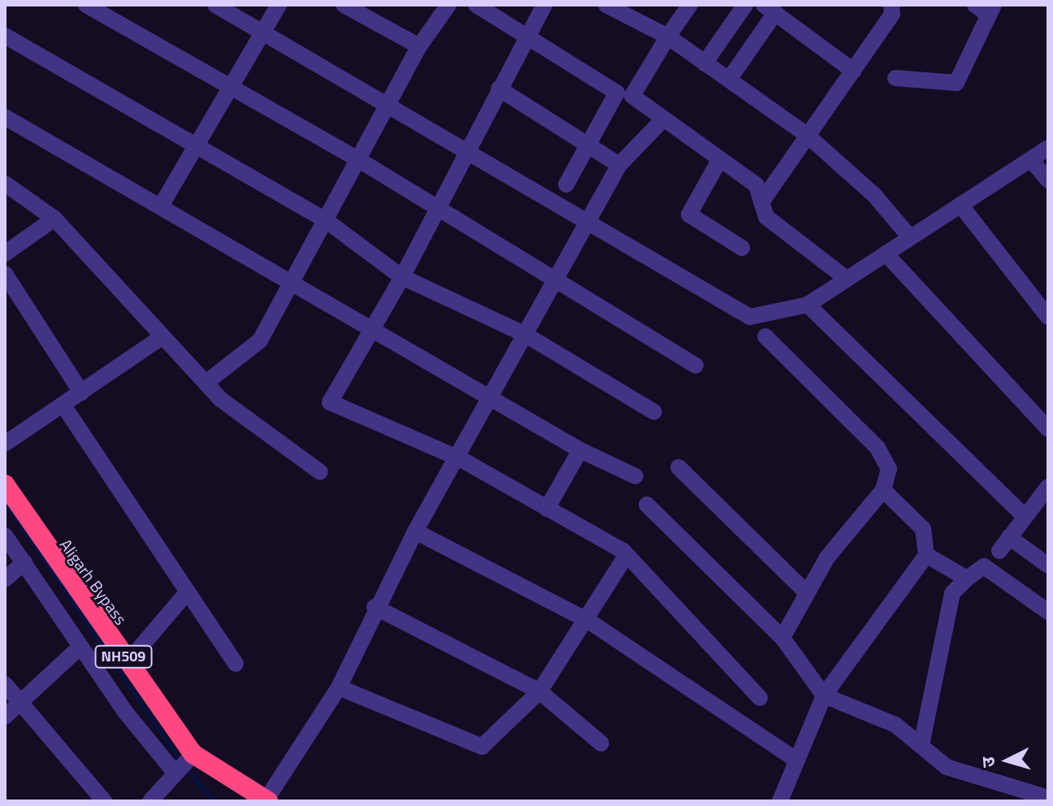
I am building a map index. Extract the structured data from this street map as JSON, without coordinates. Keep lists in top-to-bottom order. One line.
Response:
{"streets":{"highway":["Aligarh Bypass","NH509"]},"north":"left"}
